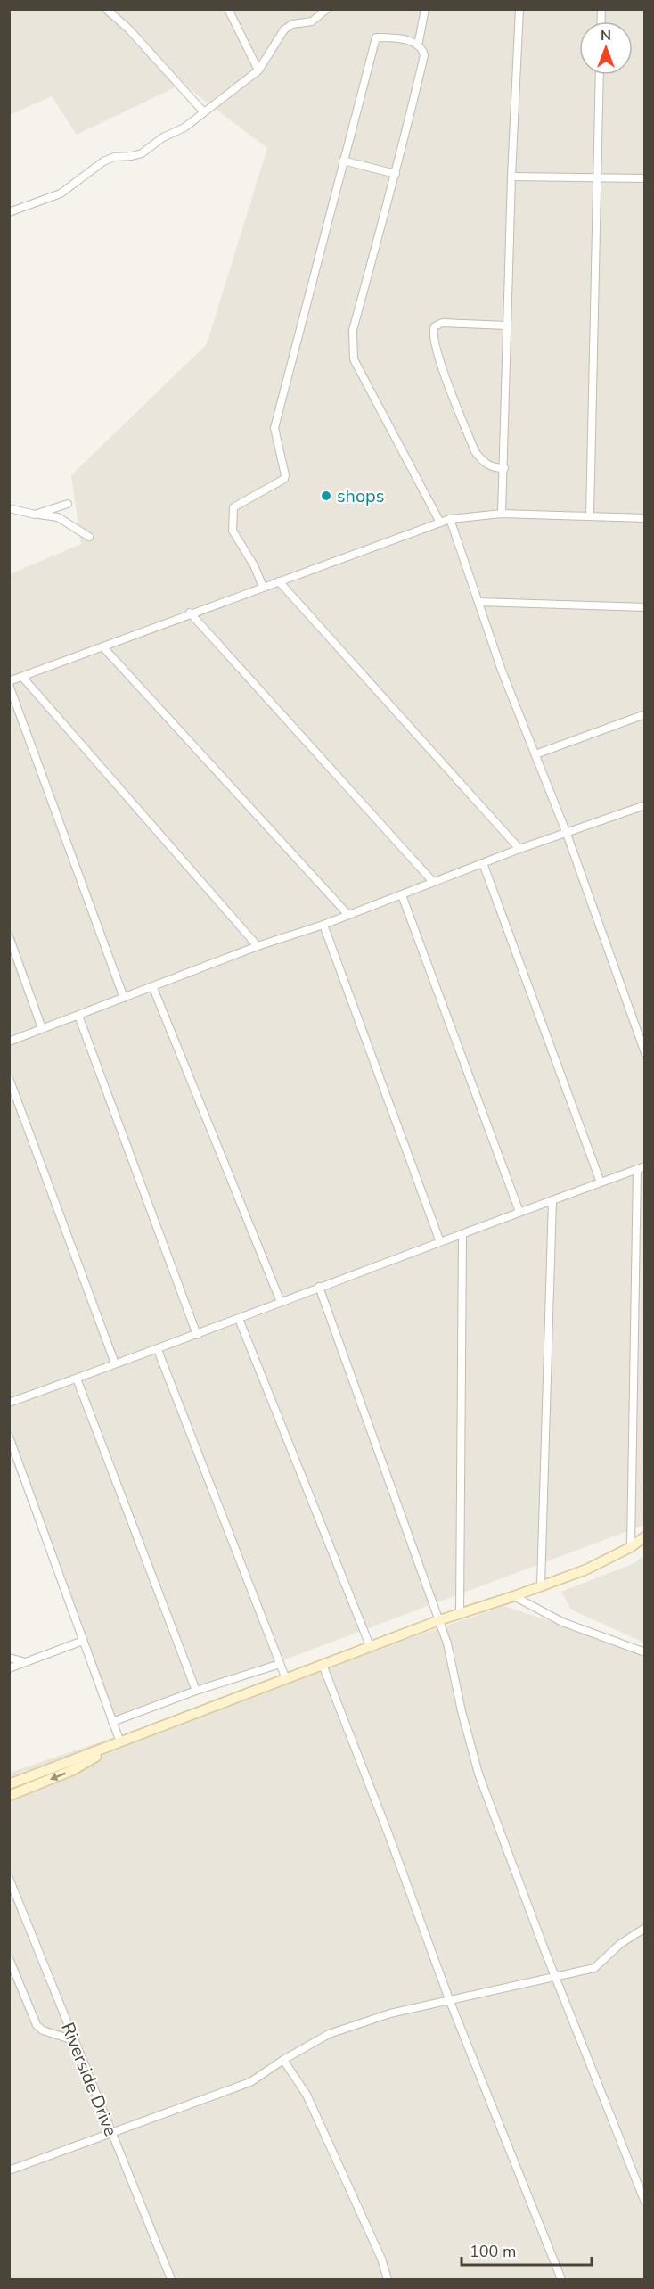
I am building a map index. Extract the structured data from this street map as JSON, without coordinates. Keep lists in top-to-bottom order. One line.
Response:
{"streets":{"street":["Riverside Drive"]},"places":["shops"],"scale_bar":"100 m","north":"top"}
